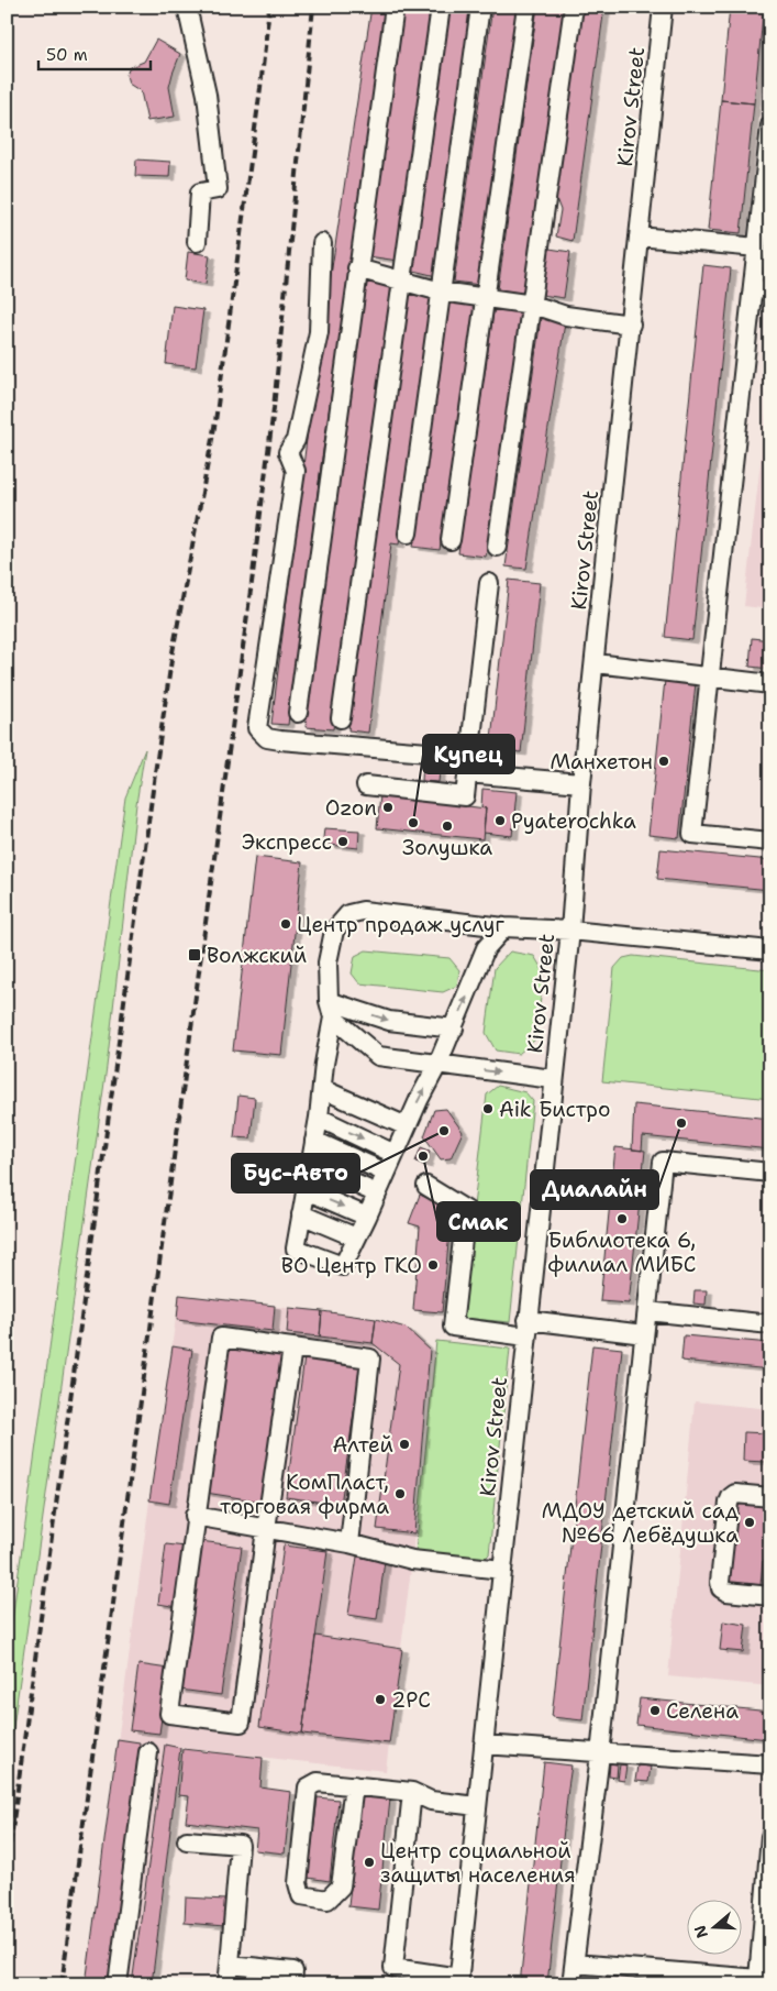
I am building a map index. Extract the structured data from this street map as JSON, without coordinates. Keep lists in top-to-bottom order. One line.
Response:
{"streets":{"street":["Kirov Street"]},"places":{"other":["Манхетон","Ozon","Pyaterochka","Купец","Золушка","Экспресс","Центр продаж услуг","Aik Бистро","Диалайн","Бус-Авто","Смак","Библиотека 6, филиал МИБС","ВО Центр ГКО","Алтей","КомПласт, торговая фирма","МДОУ детский сад №66 Лебёдушка","2РС","Селена","Центр социальной защиты населения"],"transit":["Волжский"]},"scale_bar":"50 m","north":"left"}
